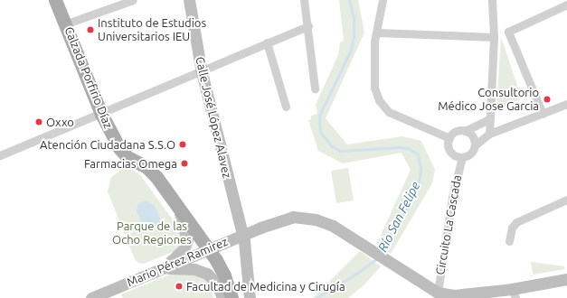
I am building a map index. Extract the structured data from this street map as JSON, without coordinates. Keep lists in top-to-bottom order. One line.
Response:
{"streets":{"main road":["Calzada Porfirio Díaz","Calle José López Alavez","Mario Pérez Ramirez"],"street":["Circuito La Cascada"]},"crossings":[["Calzada Porfirio Díaz","Mario Pérez Ramirez"],["Calle José López Alavez","Mario Pérez Ramirez"],["Circuito La Cascada","Mario Pérez Ramirez"]],"water":["Río San Felipe"],"parks":["Parque de las Ocho Regiones"],"places":["Instituto de Estudios Universitarios IEU","Consultorio Médico Jose Garcia","Oxxo","Atención Ciudadana S.S.O","Farmacias Omega","Facultad de Medicina y Cirugía"]}
